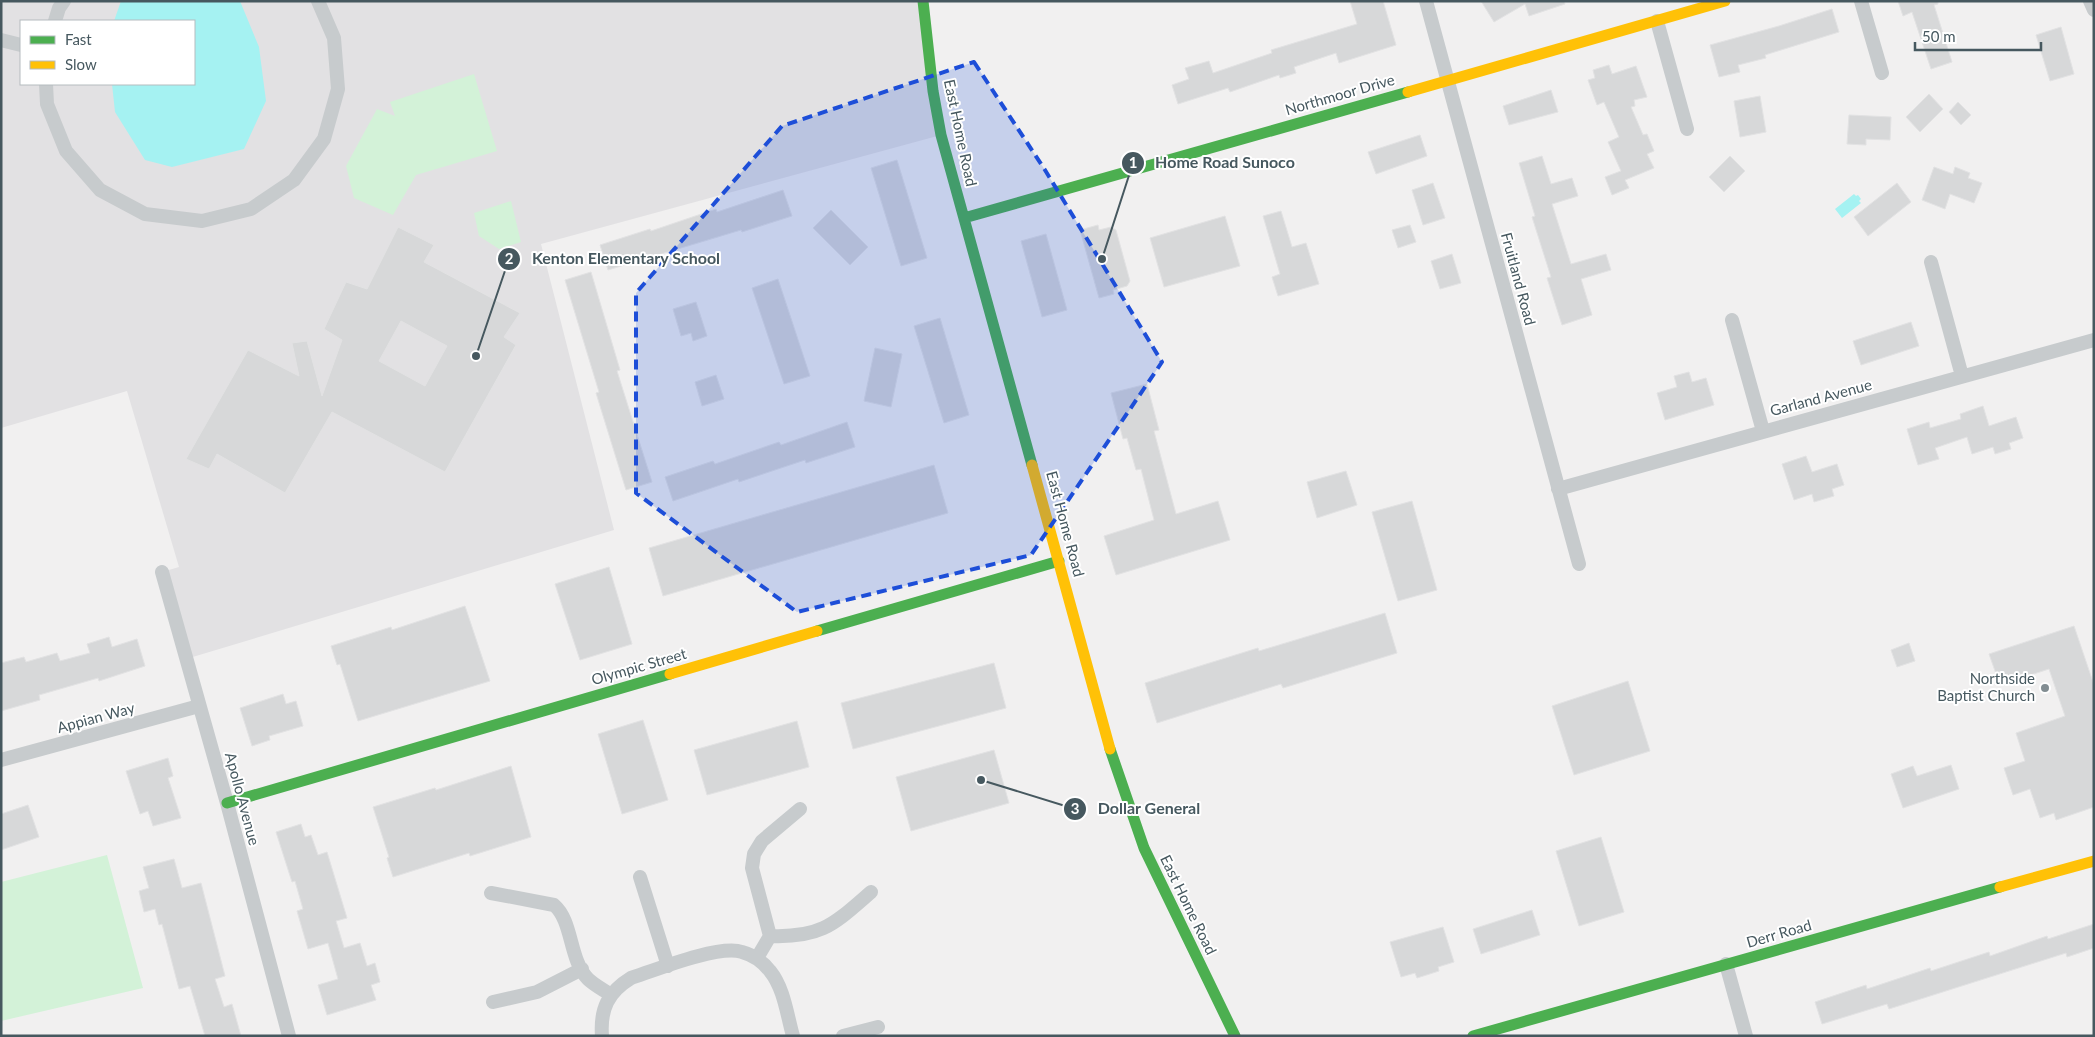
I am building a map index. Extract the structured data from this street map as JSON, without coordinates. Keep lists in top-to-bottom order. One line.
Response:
{"streets":{"street":["Northmoor Drive","East Home Road","Fruitland Road","Garland Avenue","Olympic Street","Appian Way","Apollo Avenue","Derr Road"]},"crossings":[["Northmoor Drive","East Home Road"],["Northmoor Drive","Fruitland Road"],["East Home Road","Olympic Street"],["Fruitland Road","Garland Avenue"],["Olympic Street","Apollo Avenue"],["Appian Way","Apollo Avenue"]],"places":["Home Road Sunoco","Kenton Elementary School","Northside Baptist Church","Dollar General"],"legend":["Fast","Slow"],"scale_bar":"50 m"}
